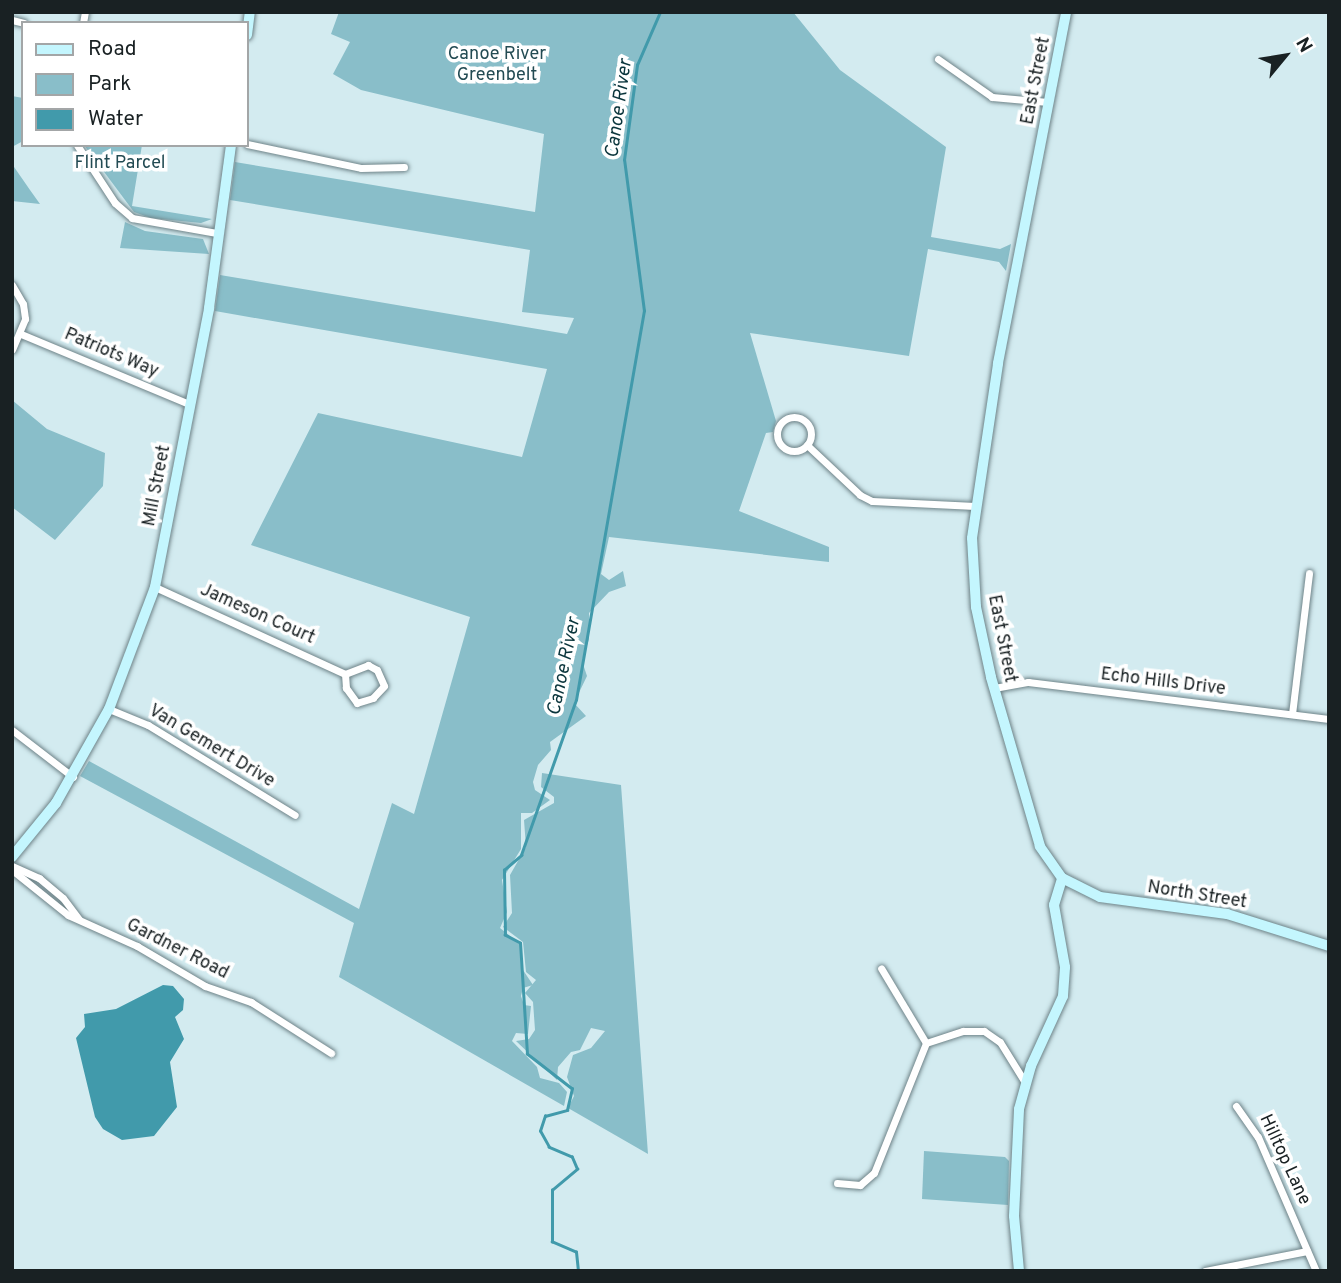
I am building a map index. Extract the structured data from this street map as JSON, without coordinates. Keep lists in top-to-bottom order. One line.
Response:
{"streets":{"street":["East Street","Patriots Way","Mill Street","Jameson Court","Echo Hills Drive","Van Gemert Drive","North Street","Gardner Road","Hilltop Lane"]},"crossings":[["East Street","Echo Hills Drive"],["East Street","North Street"],["Patriots Way","Mill Street"],["Mill Street","Jameson Court"],["Mill Street","Van Gemert Drive"]],"water":["Canoe River"],"parks":["Canoe River Greenbelt","Flint Parcel"],"legend":["Road","Park","Water"],"north":"top right"}
